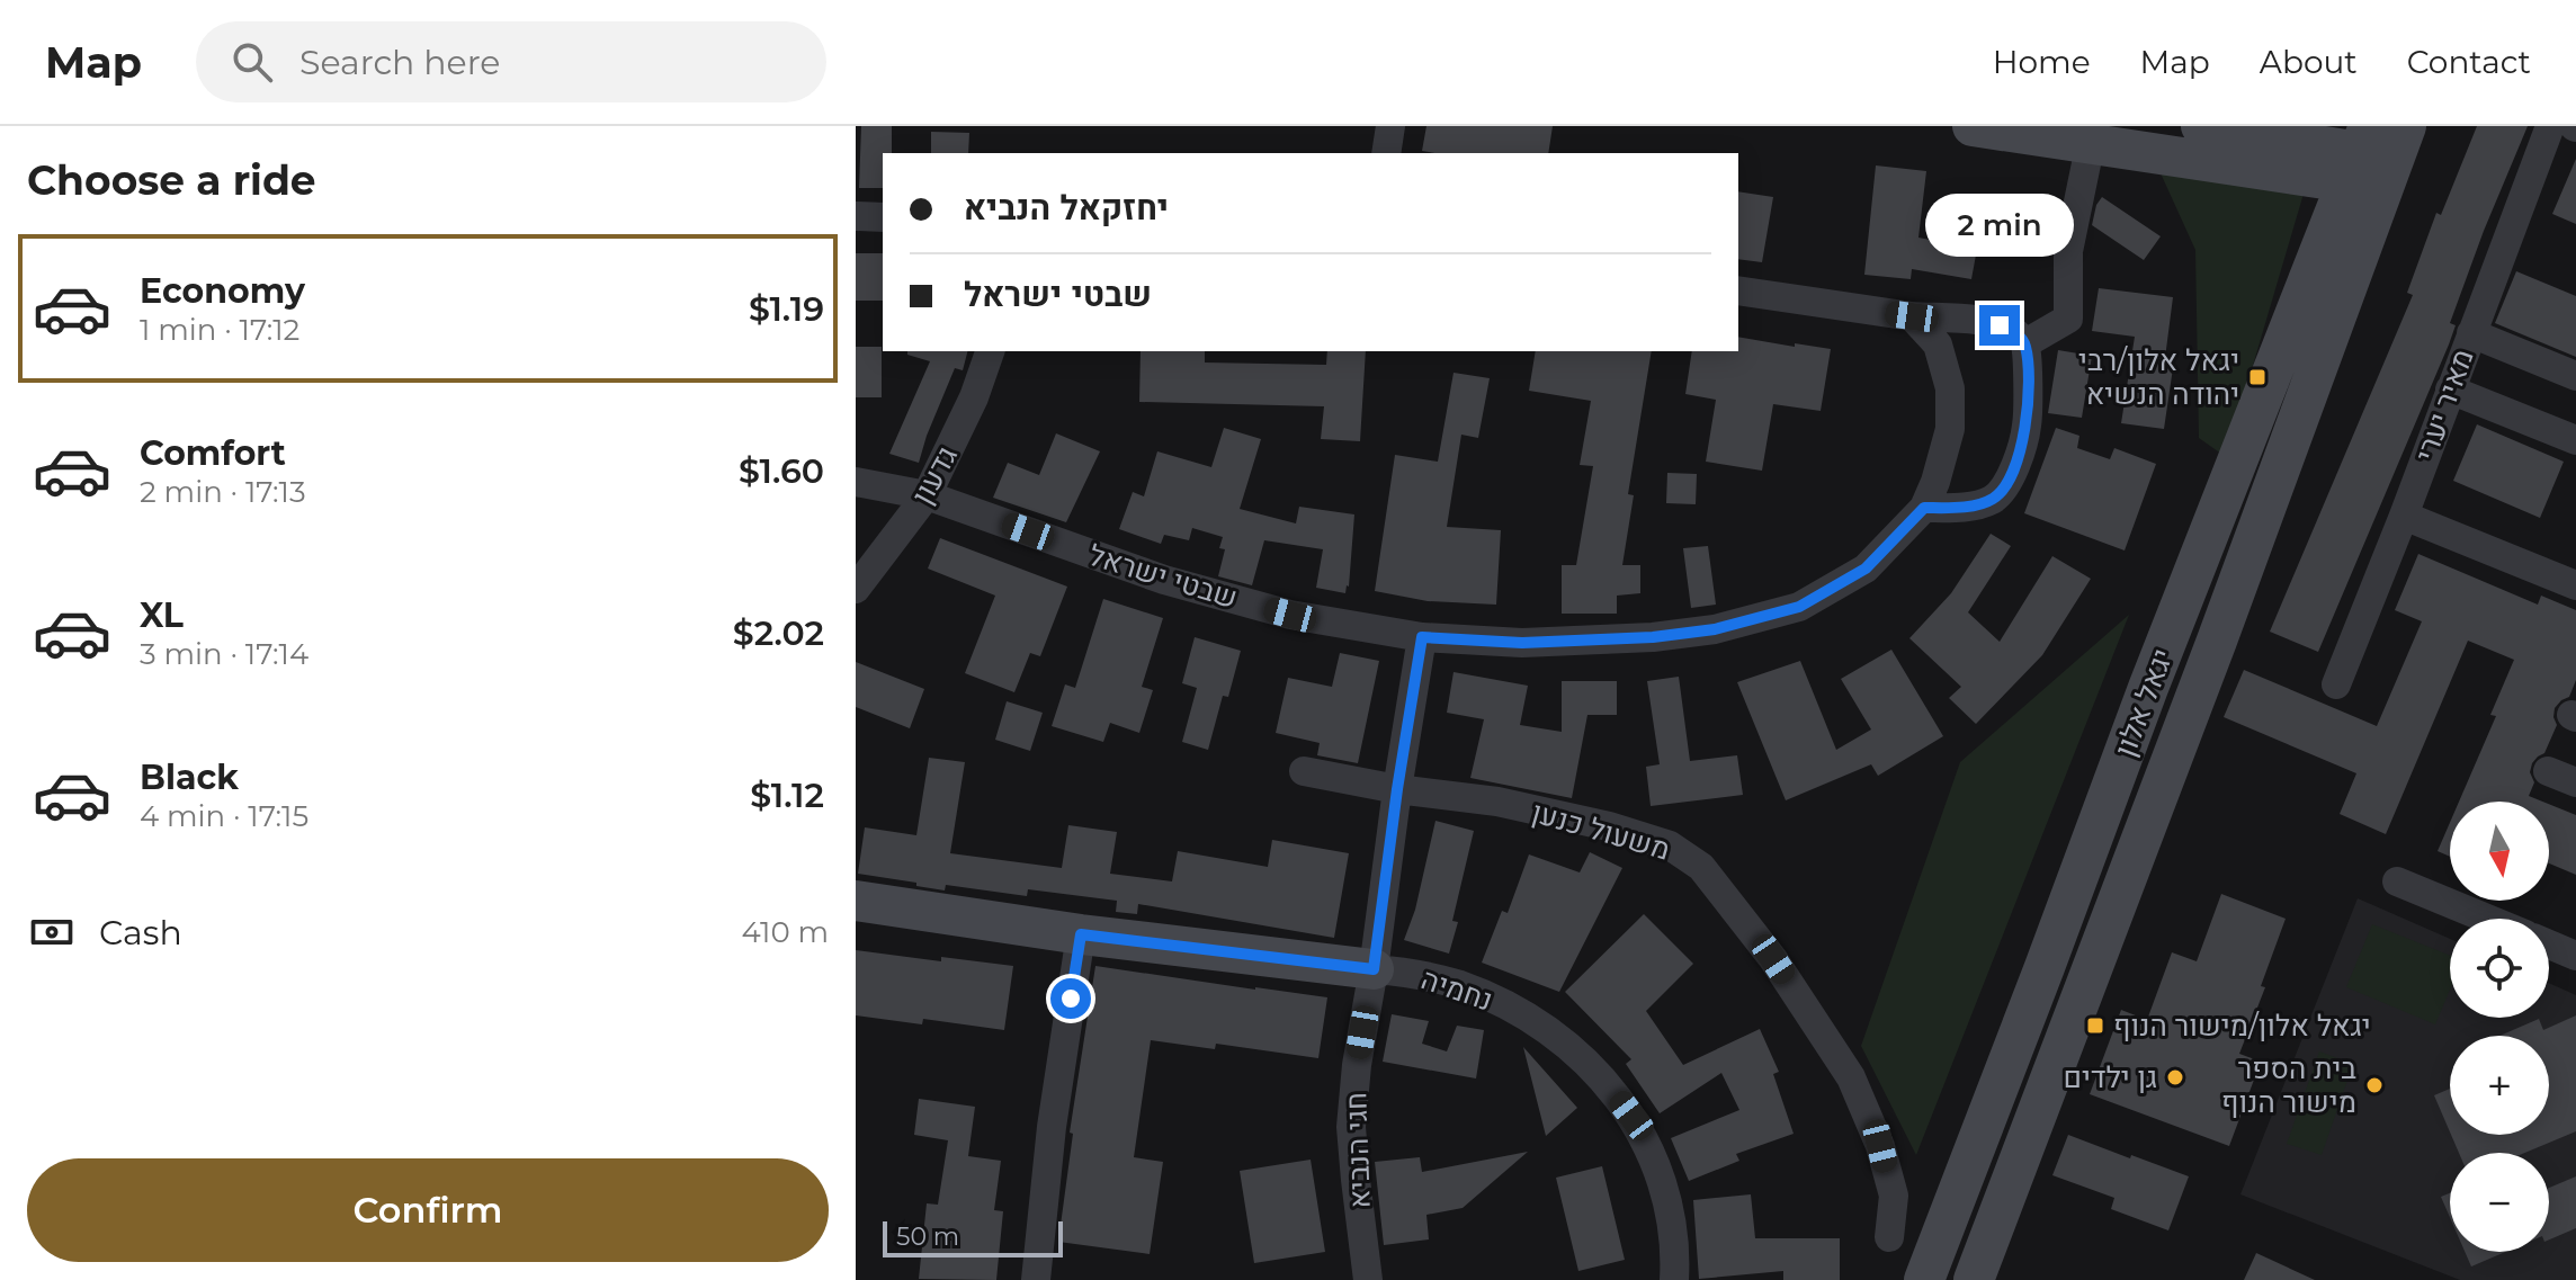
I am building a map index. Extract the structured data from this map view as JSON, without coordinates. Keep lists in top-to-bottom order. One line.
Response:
{"streets":{"main road":["יגאל אלון","נחמיה"],"street":["מאיר יערי","גדעון","שבטי ישראל","משעול כנען","חגי הנביא"]},"crossings":[["גדעון","שבטי ישראל"],["שבטי ישראל","חגי הנביא"],["משעול כנען","חגי הנביא"],["נחמיה","חגי הנביא"]],"places":{"transit":["יגאל אלון/רבי יהודה הנשיא","יגאל אלון/מישור הנוף"],"other":["גן ילדים","בית הספר מישור הנוף"]},"scale_bar":"50 m","north":"bottom","page":{"header":"Map","search":"Search here","nav":["Home","Map","About","Contact"],"heading":"Choose a ride","banner":["יחזקאל הנביא","שבטי ישראל"],"bubble":"2 min","list":[{"name":"Economy","note":"1 min · 17:12","value":"$1.19"},{"name":"Comfort","note":"2 min · 17:13","value":"$1.60"},{"name":"XL","note":"3 min · 17:14","value":"$2.02"},{"name":"Black","note":"4 min · 17:15","value":"$1.12"}],"map_buttons":["+","−"],"pay":["Cash","410 m"],"buttons":"Confirm","scale":"50 m"}}
